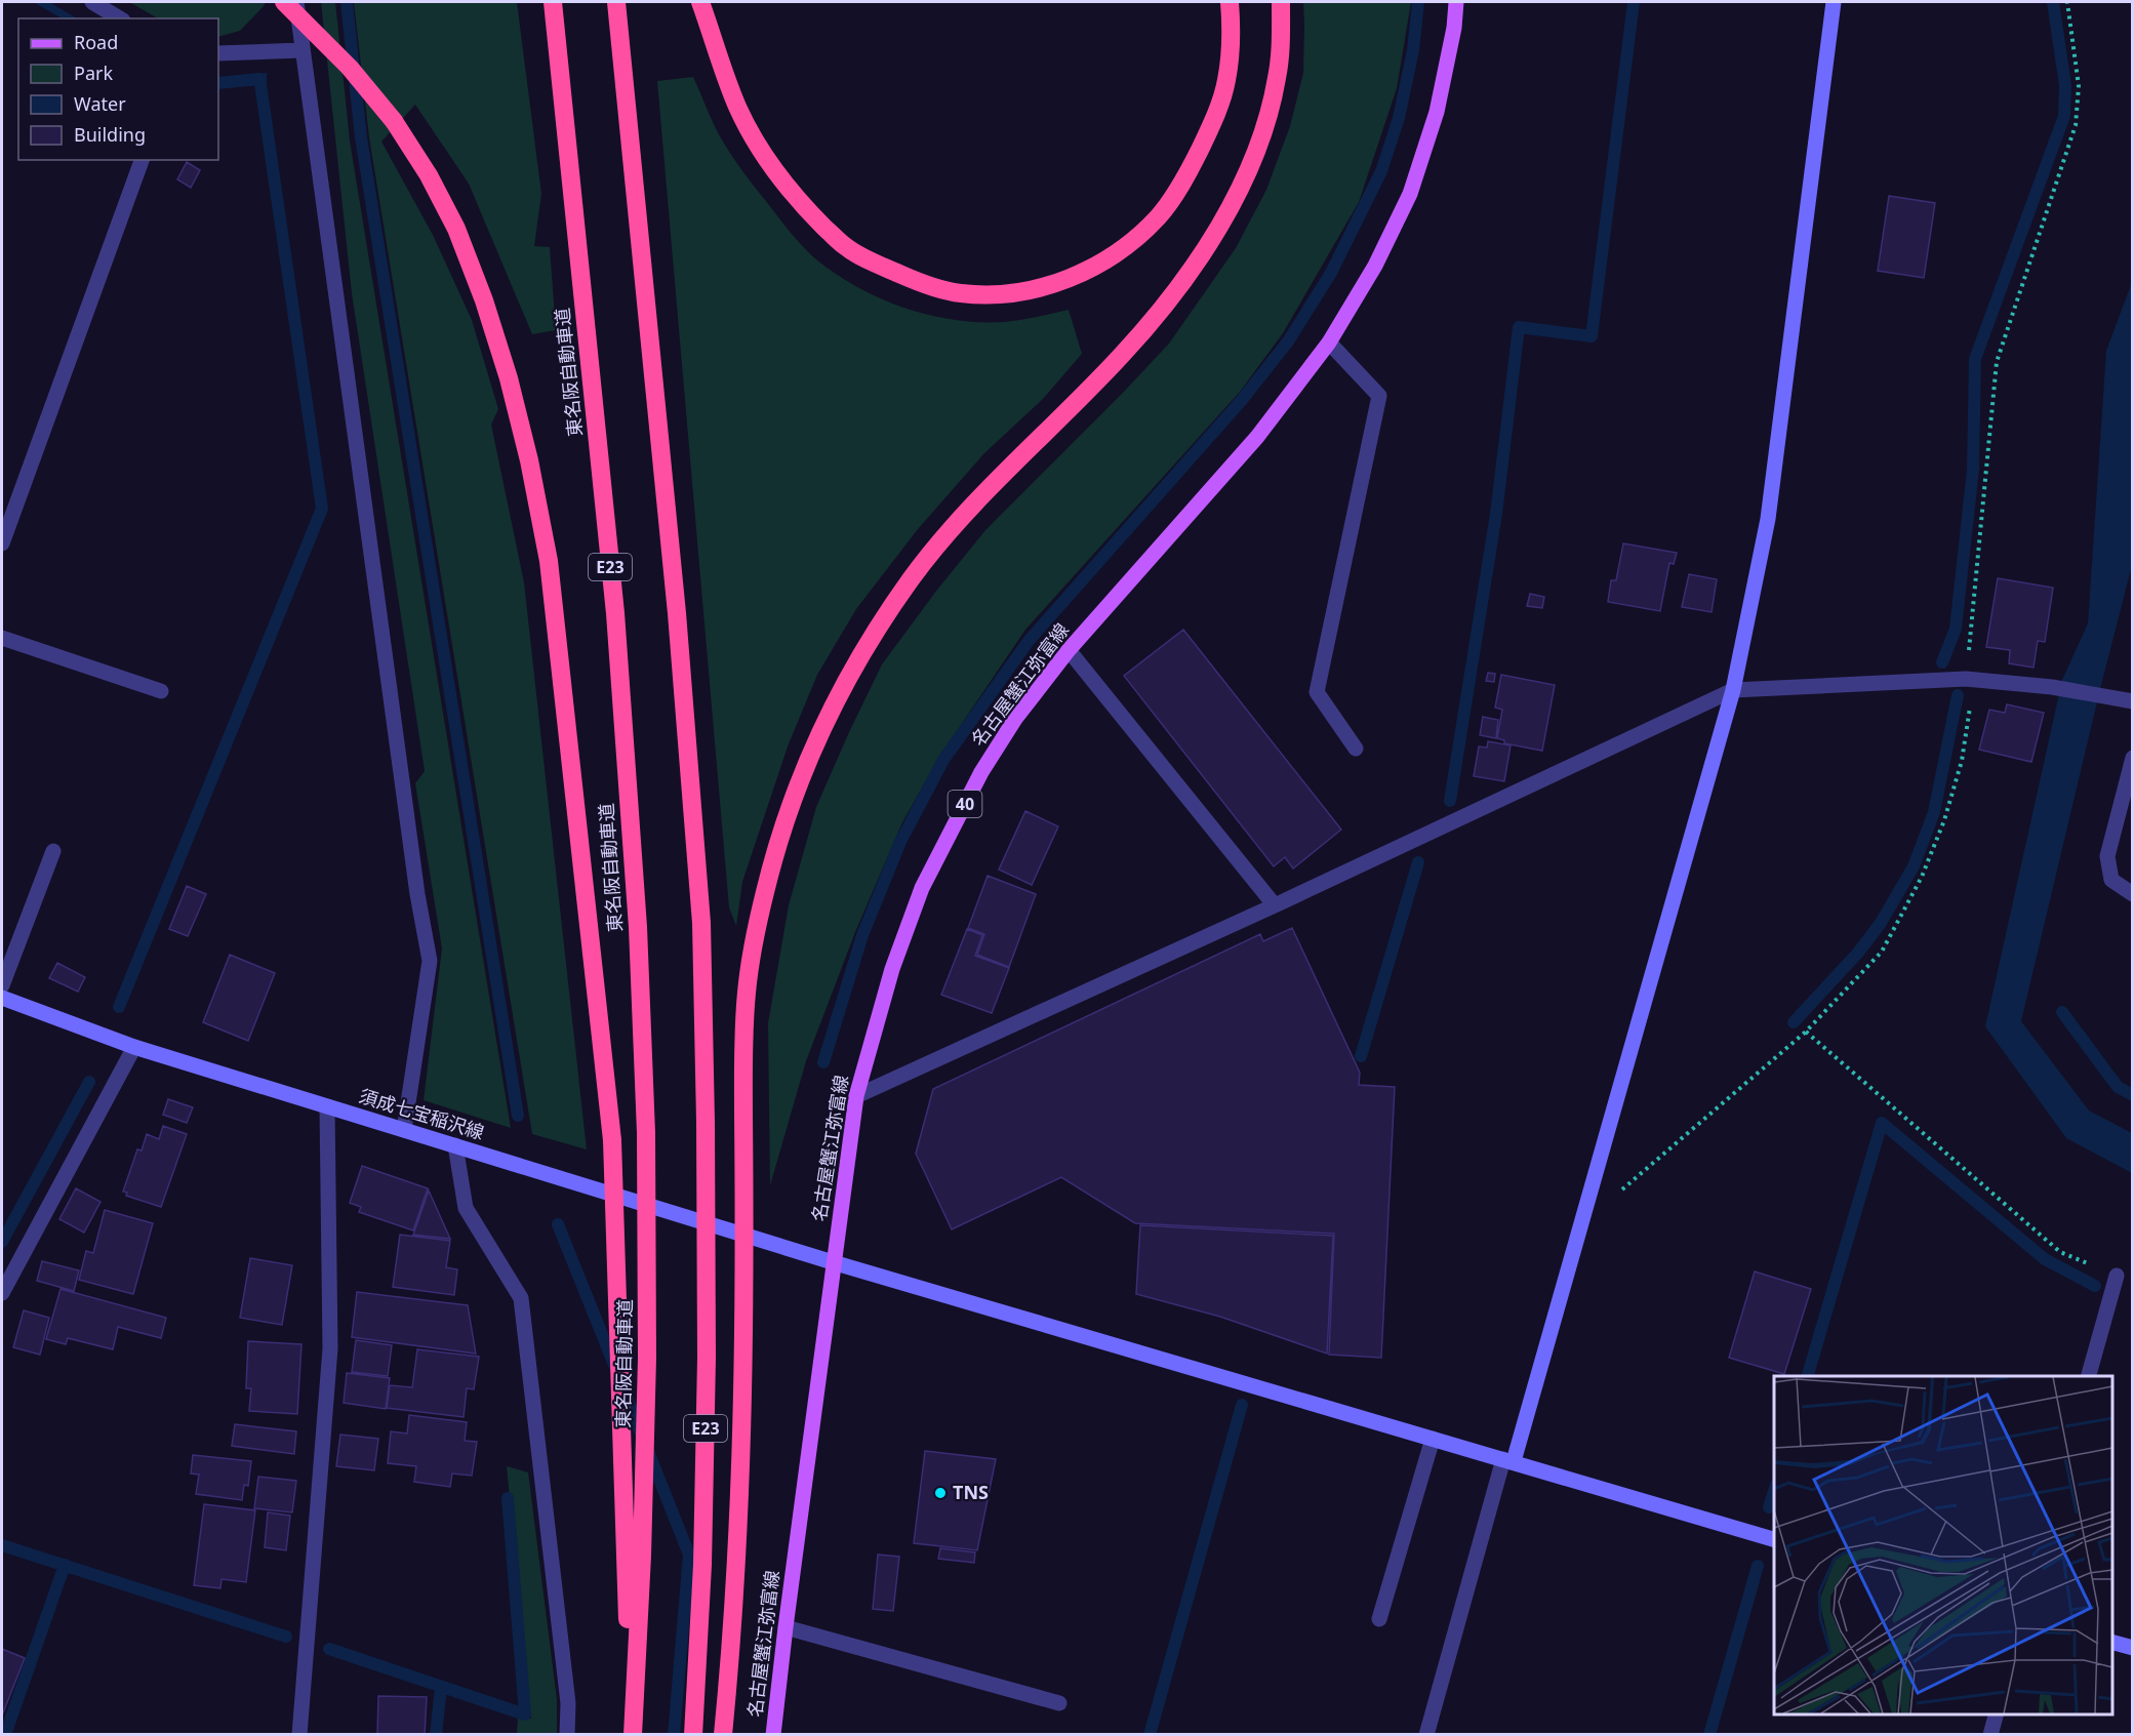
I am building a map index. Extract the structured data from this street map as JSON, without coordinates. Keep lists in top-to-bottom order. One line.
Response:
{"streets":{"highway":["東名阪自動車道","E23"],"main road":["名古屋蟹江弥富線","40"],"street":["須成七宝稲沢線"]},"crossings":[["名古屋蟹江弥富線","須成七宝稲沢線"]],"places":["TNS"],"legend":["Road","Park","Water","Building"]}
